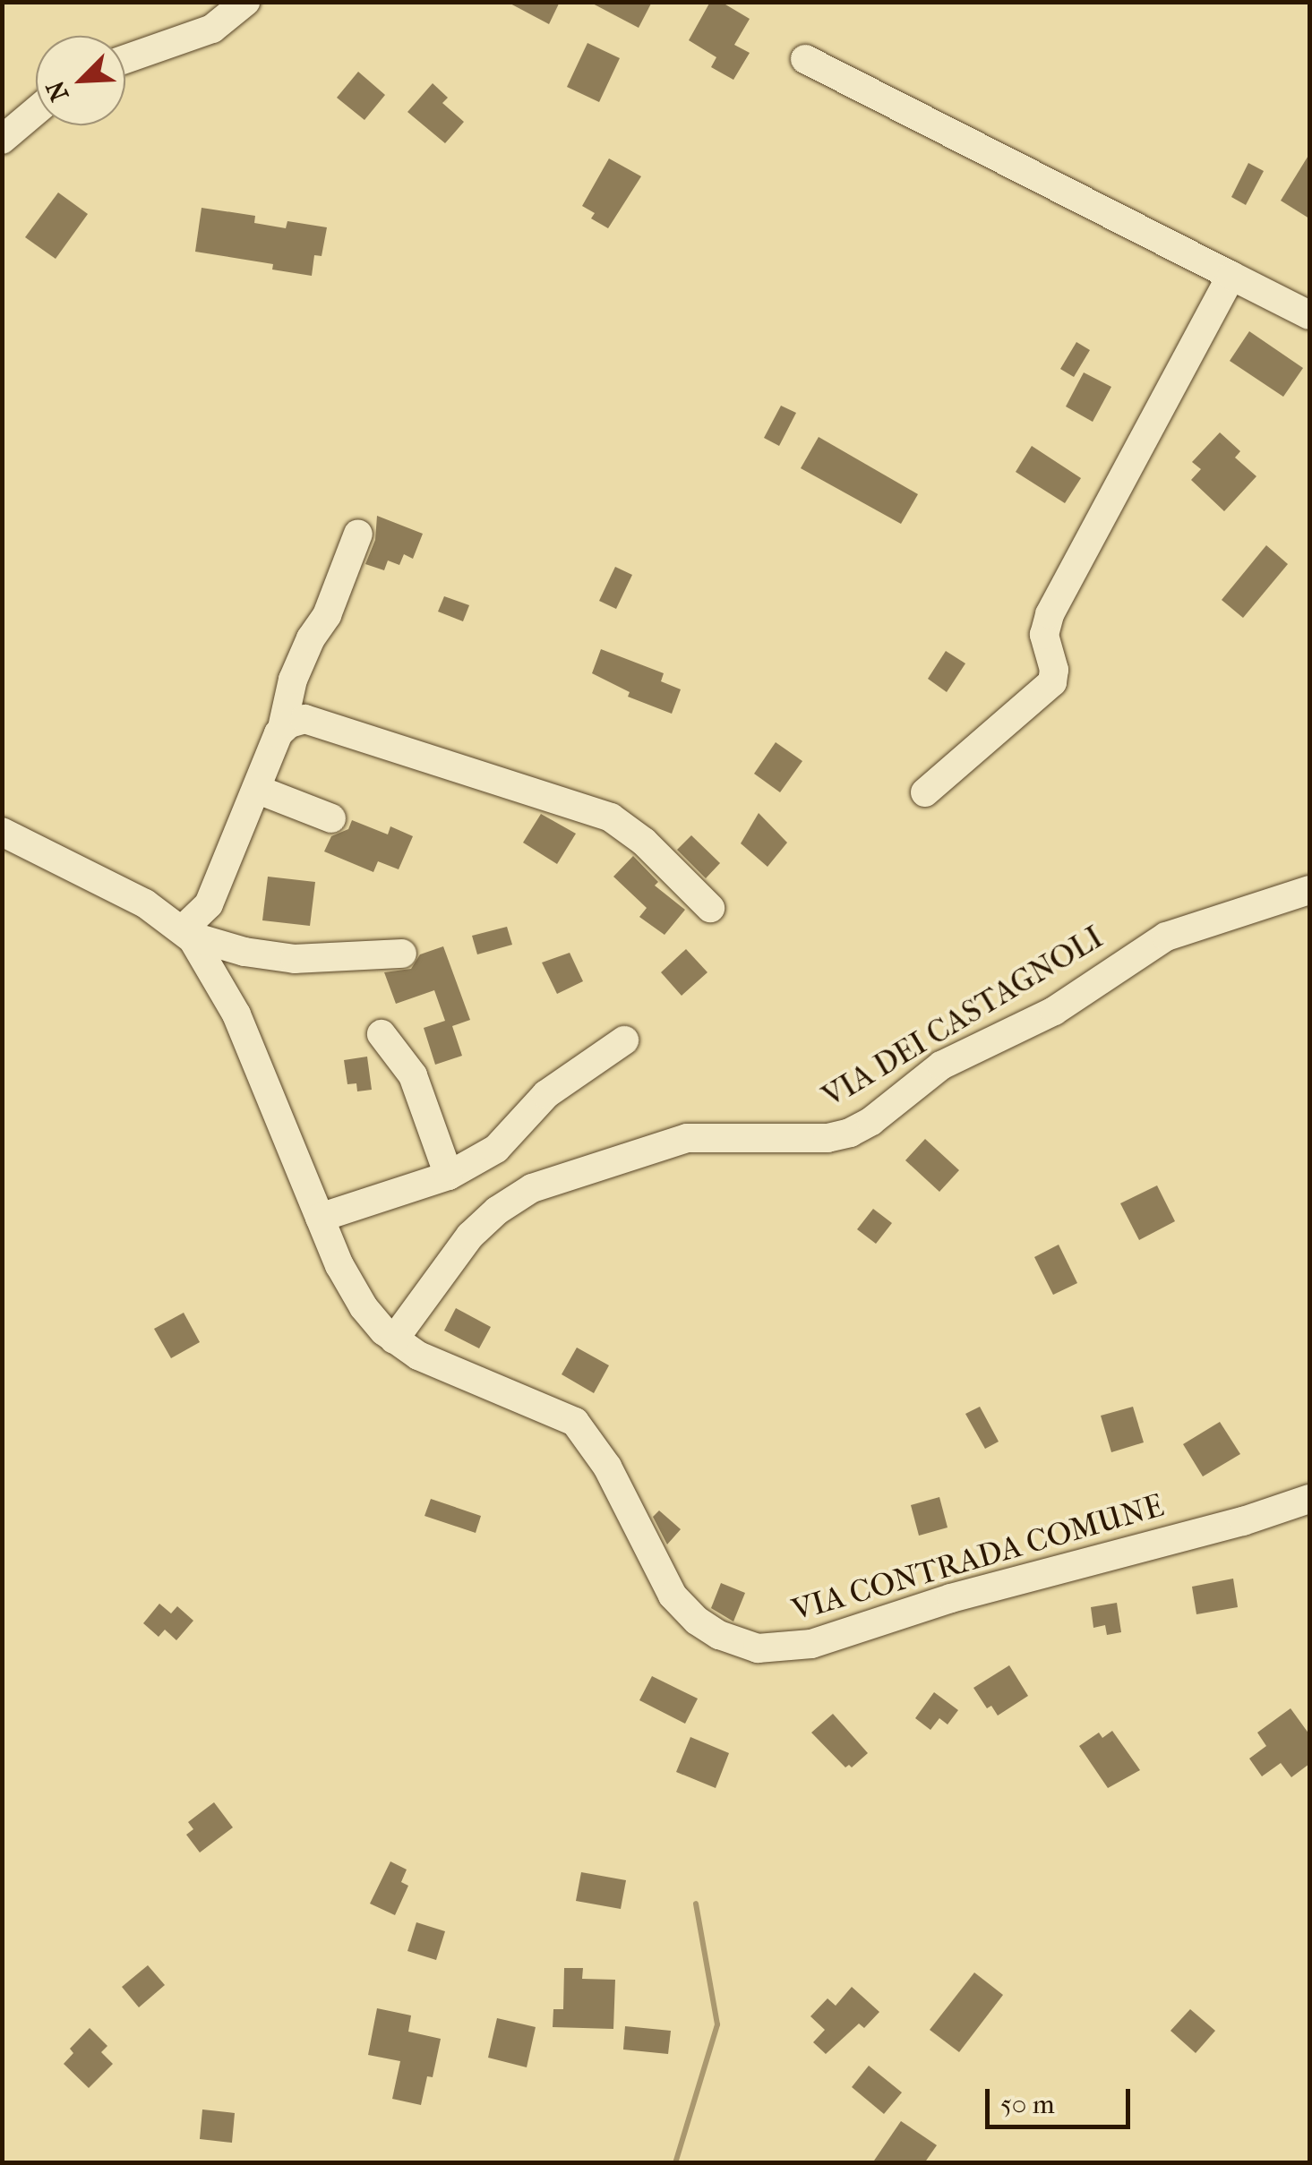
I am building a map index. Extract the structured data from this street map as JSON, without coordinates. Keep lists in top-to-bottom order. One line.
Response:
{"streets":{"street":["VIA DEI CASTAGNOLI","VIA CONTRADA COMUNE"]},"crossings":[["VIA DEI CASTAGNOLI","VIA CONTRADA COMUNE"]],"scale_bar":"50 m","north":"bottom left"}
